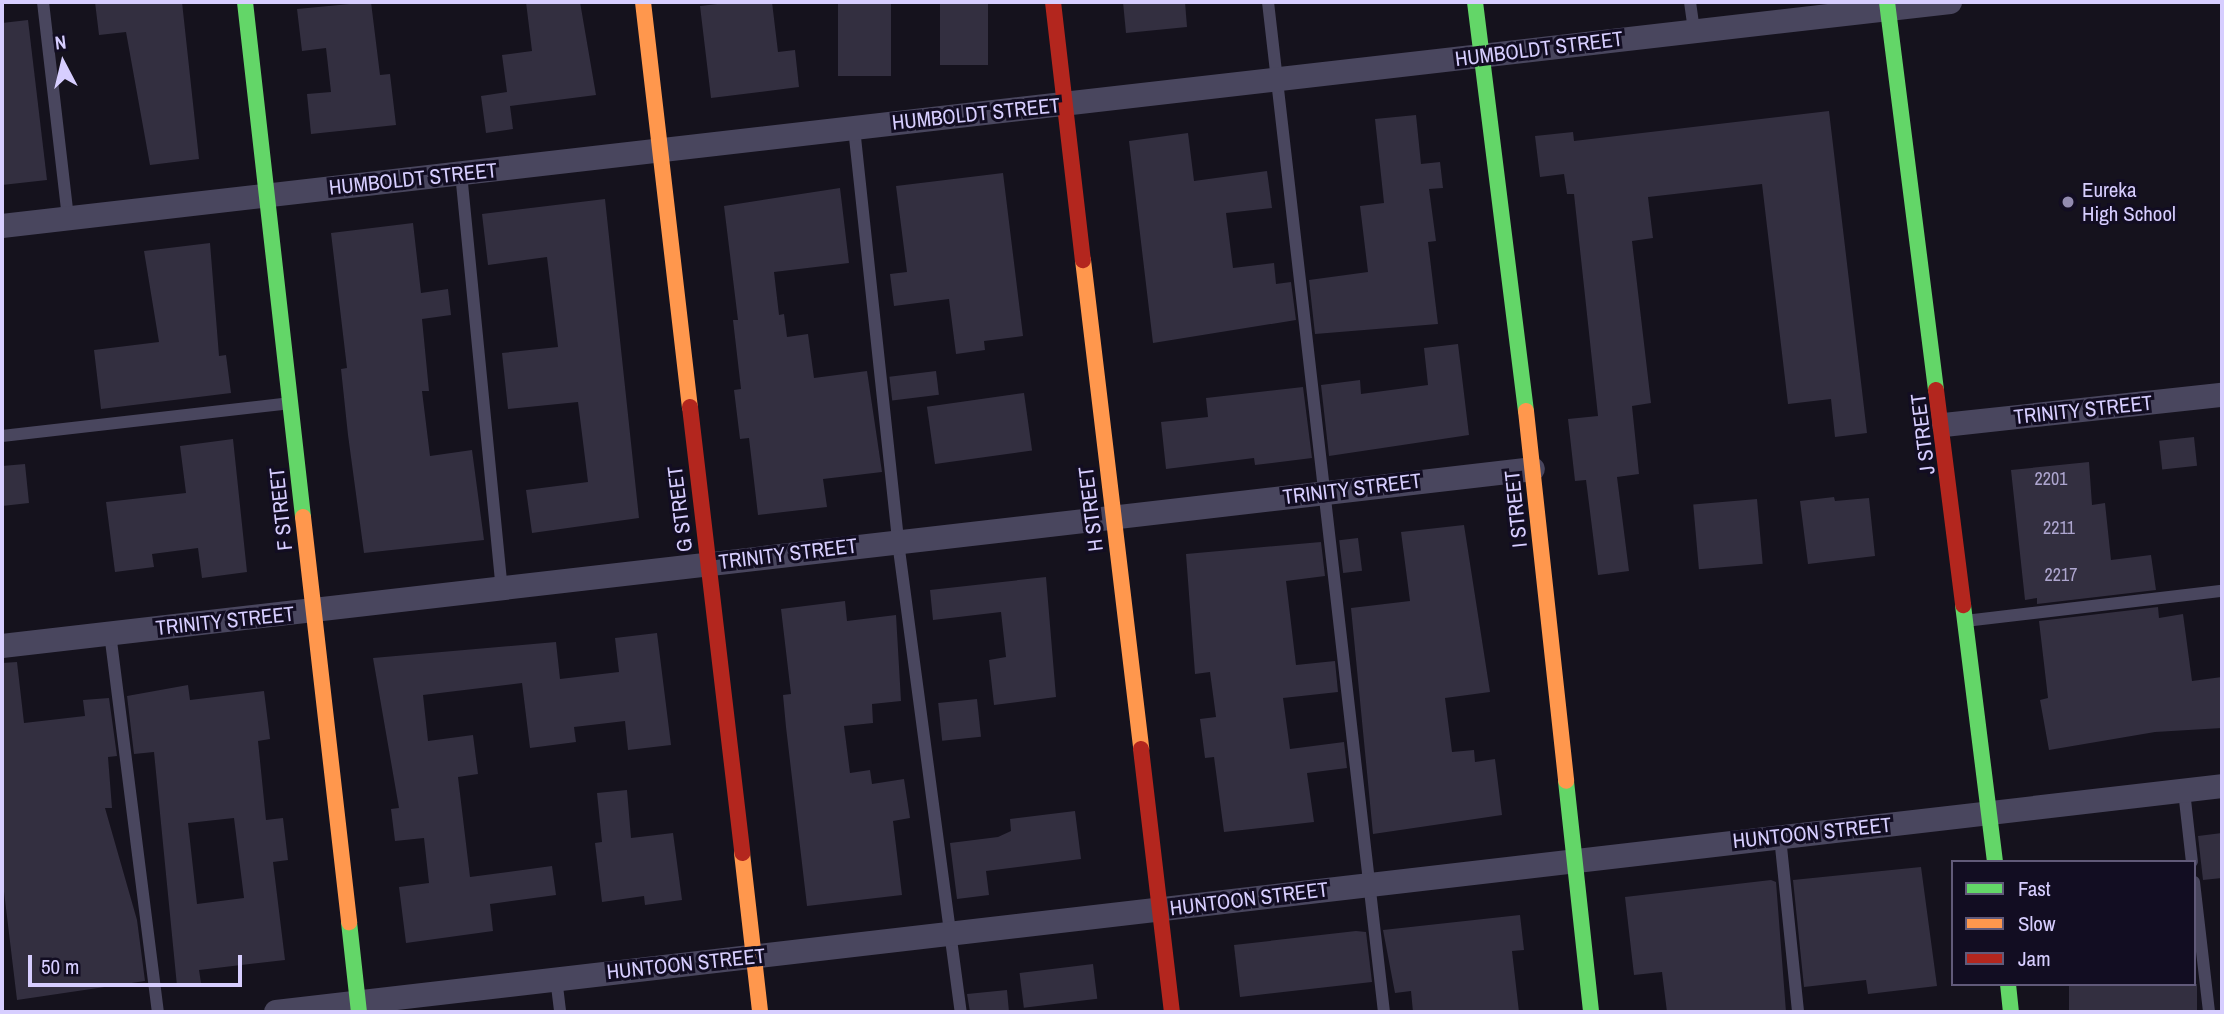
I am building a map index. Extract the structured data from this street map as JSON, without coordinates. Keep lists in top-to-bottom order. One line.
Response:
{"streets":{"street":["HUMBOLDT STREET","TRINITY STREET","J STREET","F STREET","G STREET","H STREET","I STREET","HUNTOON STREET"]},"crossings":[["HUMBOLDT STREET","J STREET"],["HUMBOLDT STREET","F STREET"],["HUMBOLDT STREET","G STREET"],["HUMBOLDT STREET","H STREET"],["HUMBOLDT STREET","I STREET"],["TRINITY STREET","J STREET"],["TRINITY STREET","F STREET"],["TRINITY STREET","G STREET"],["TRINITY STREET","H STREET"],["TRINITY STREET","I STREET"],["J STREET","HUNTOON STREET"],["F STREET","HUNTOON STREET"],["G STREET","HUNTOON STREET"],["H STREET","HUNTOON STREET"],["I STREET","HUNTOON STREET"]],"places":["Eureka High School"],"house_numbers":["2201","2211","2217"],"legend":["Fast","Slow","Jam"],"scale_bar":"50 m","north":"top"}
